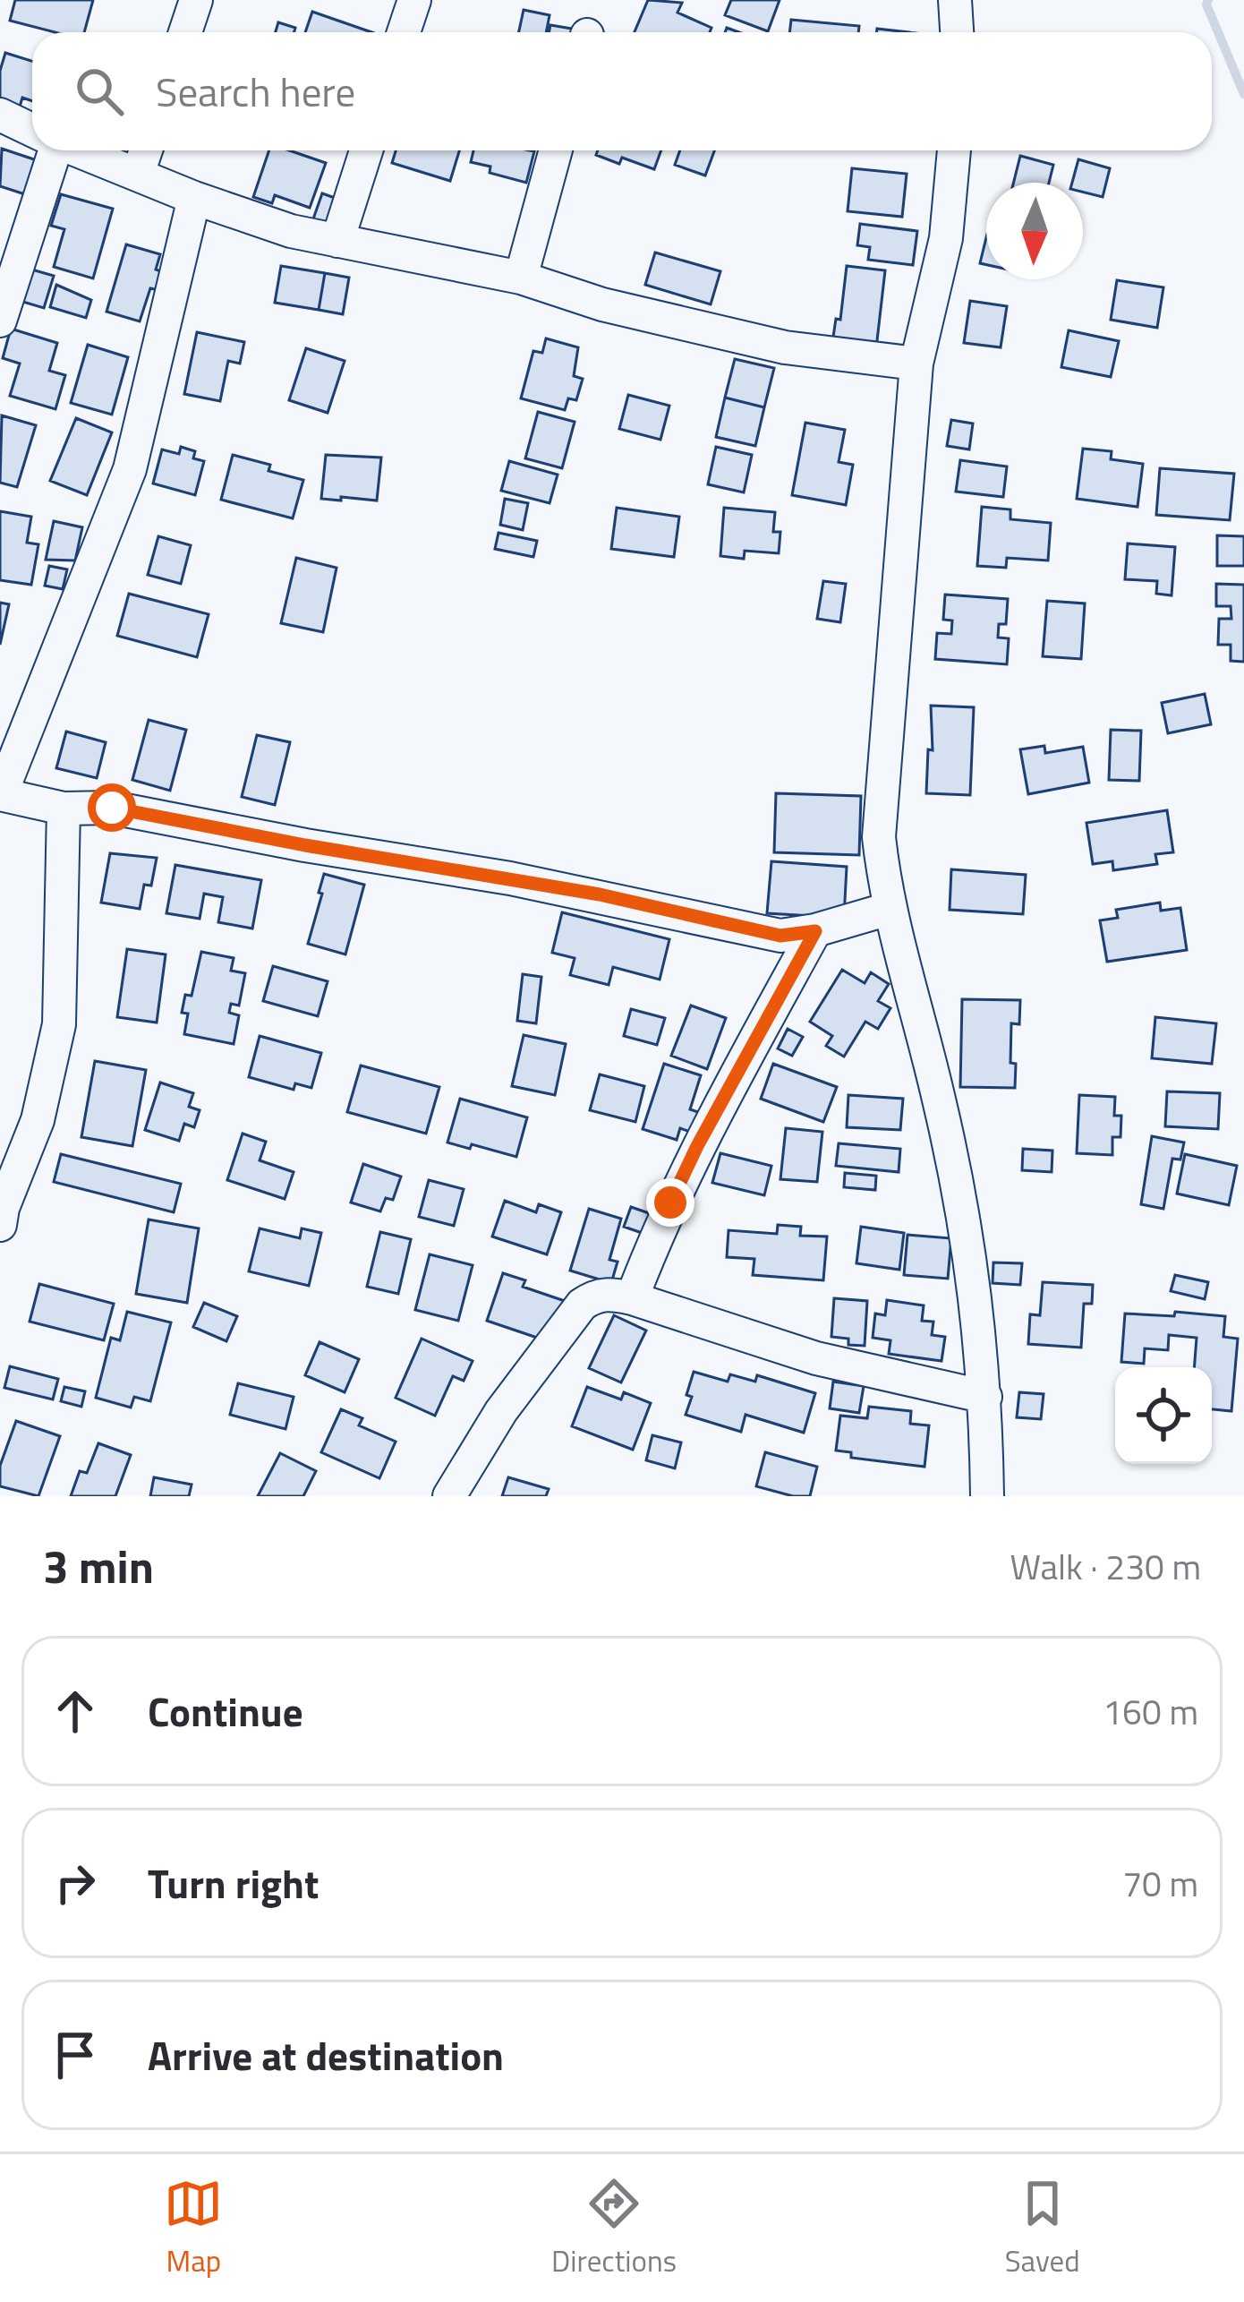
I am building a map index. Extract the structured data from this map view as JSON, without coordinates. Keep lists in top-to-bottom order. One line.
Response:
{"north":"bottom","page":{"search":"Search here","heading":["3 min","Walk · 230 m"],"list":[["Continue","160 m"],["Turn right","70 m"],"Arrive at destination"],"nav":["Map","Directions","Saved"]}}
